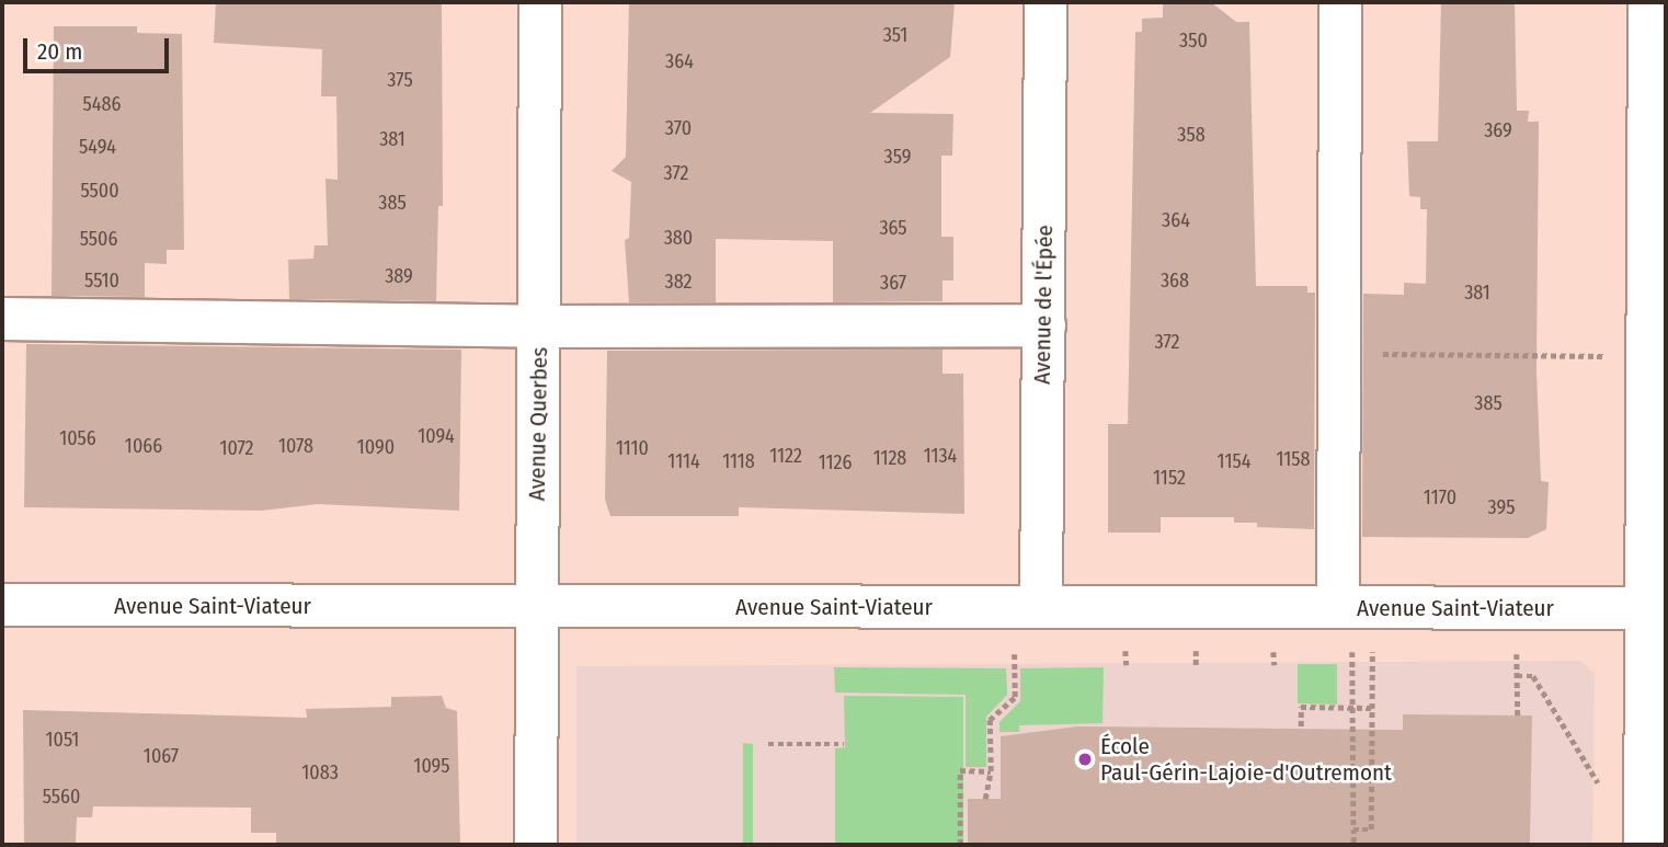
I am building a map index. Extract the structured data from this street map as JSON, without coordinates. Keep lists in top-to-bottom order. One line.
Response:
{"streets":{"street":["Avenue de l'Épée","Avenue Querbes","Avenue Saint-Viateur"]},"crossings":[["Avenue de l'Épée","Avenue Saint-Viateur"],["Avenue Querbes","Avenue Saint-Viateur"]],"places":["École Paul-Gérin-Lajoie-d'Outremont"],"house_numbers":["351","350","364","375","5486","370","369","358","381","5494","359","372","5500","385","364","365","380","5506","389","5510","368","382","367","381","372","385","1094","1056","1066","1078","1090","1072","1110","1122","1134","1128","1158","1114","1118","1154","1126","1152","1170","395","1051","1067","1095","1083","5560"],"scale_bar":"20 m"}
